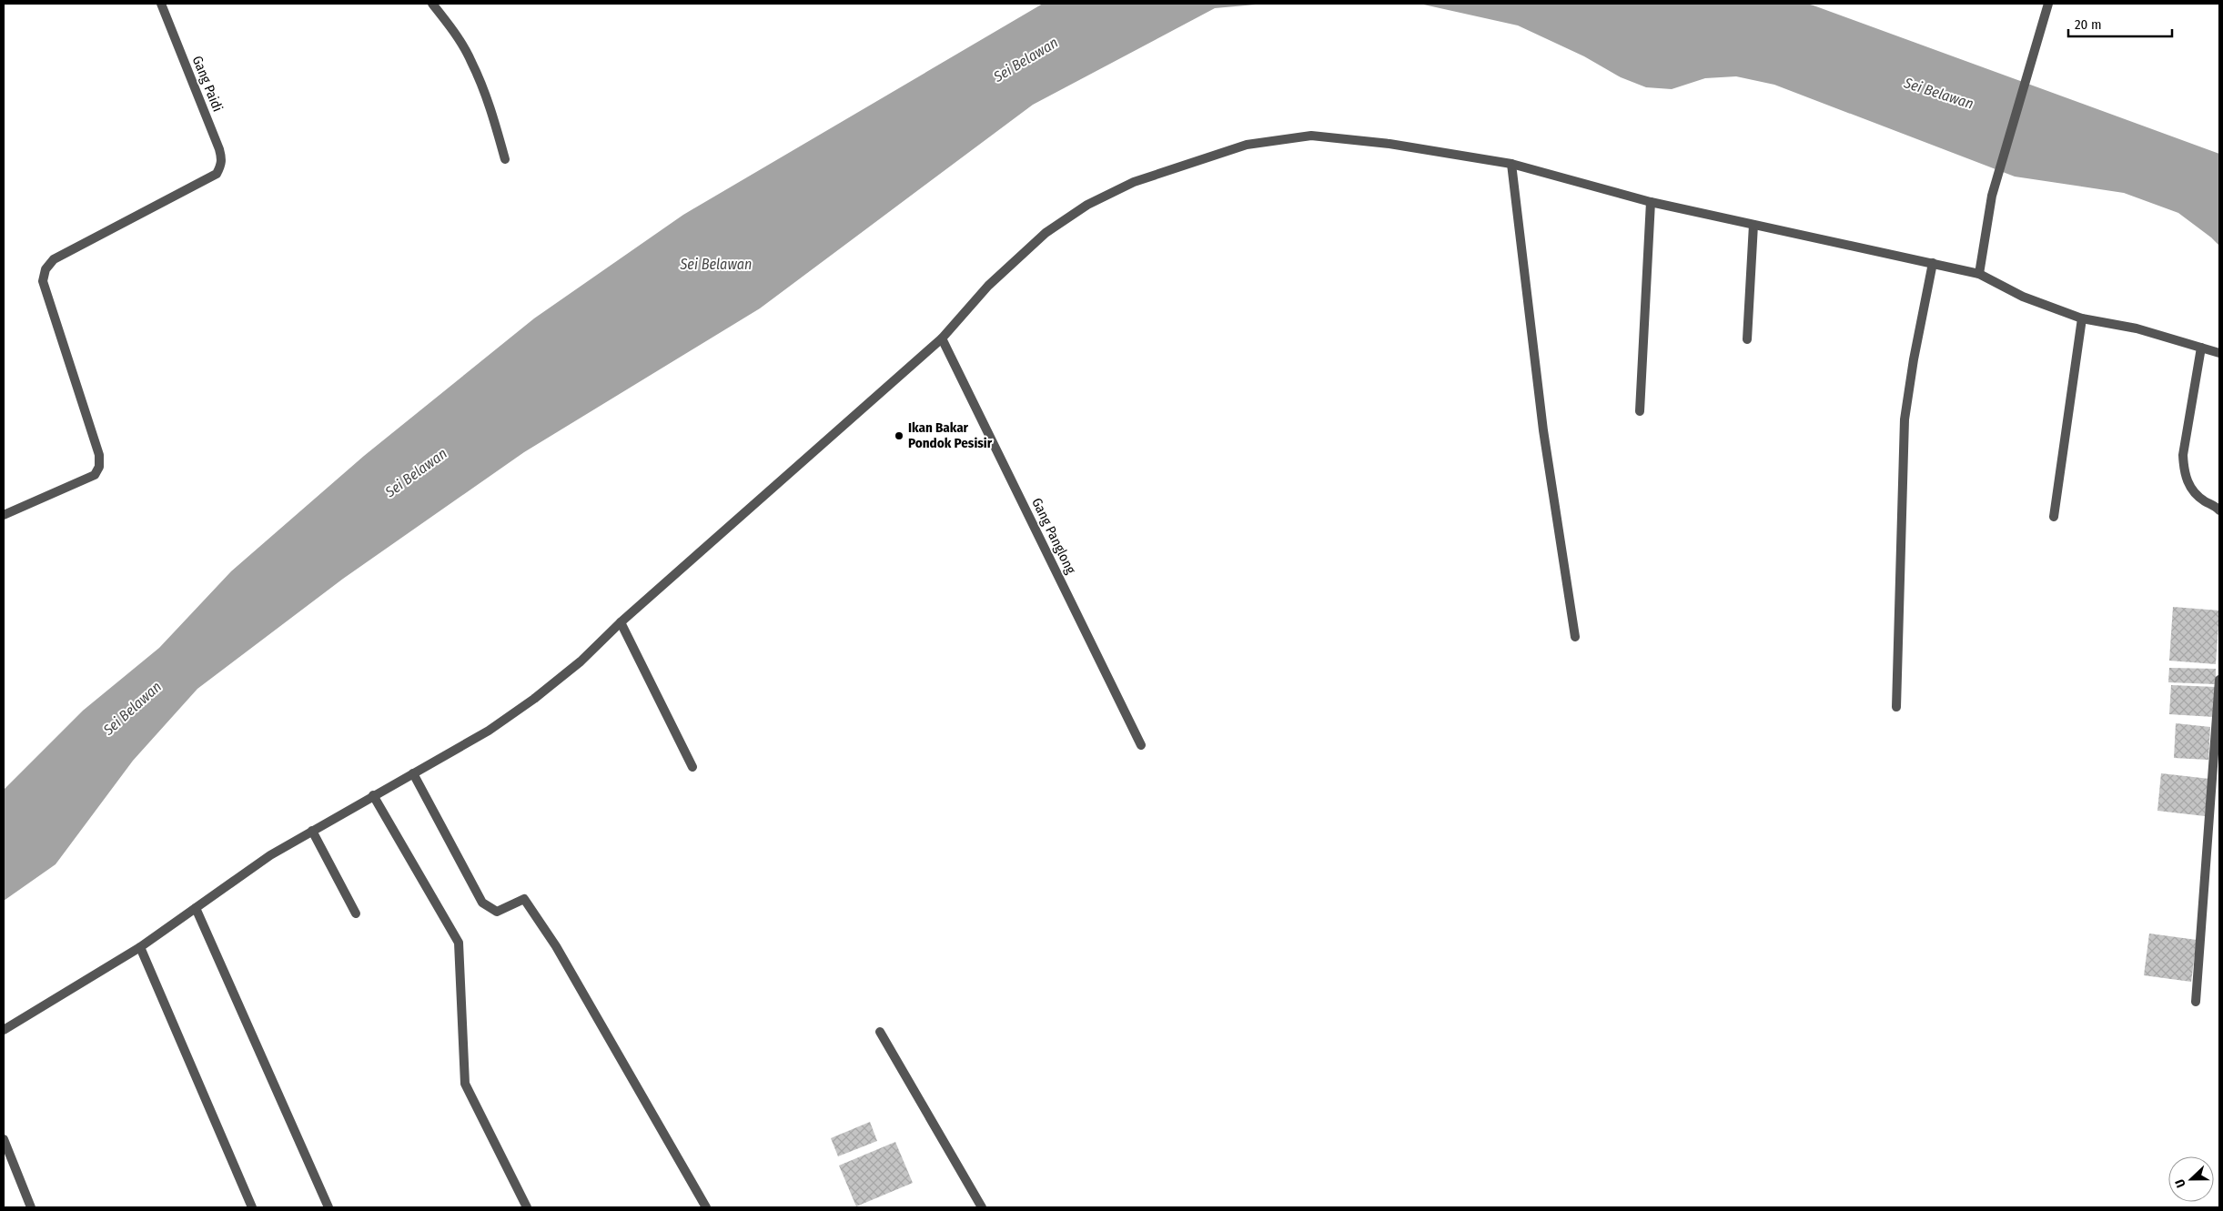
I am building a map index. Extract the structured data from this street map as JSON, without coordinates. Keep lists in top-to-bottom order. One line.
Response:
{"streets":{"street":["Gang Paidi","Gang Panglong"]},"water":["Sei Belawan"],"places":["Ikan Bakar Pondok Pesisir"],"scale_bar":"20 m","north":"left"}
